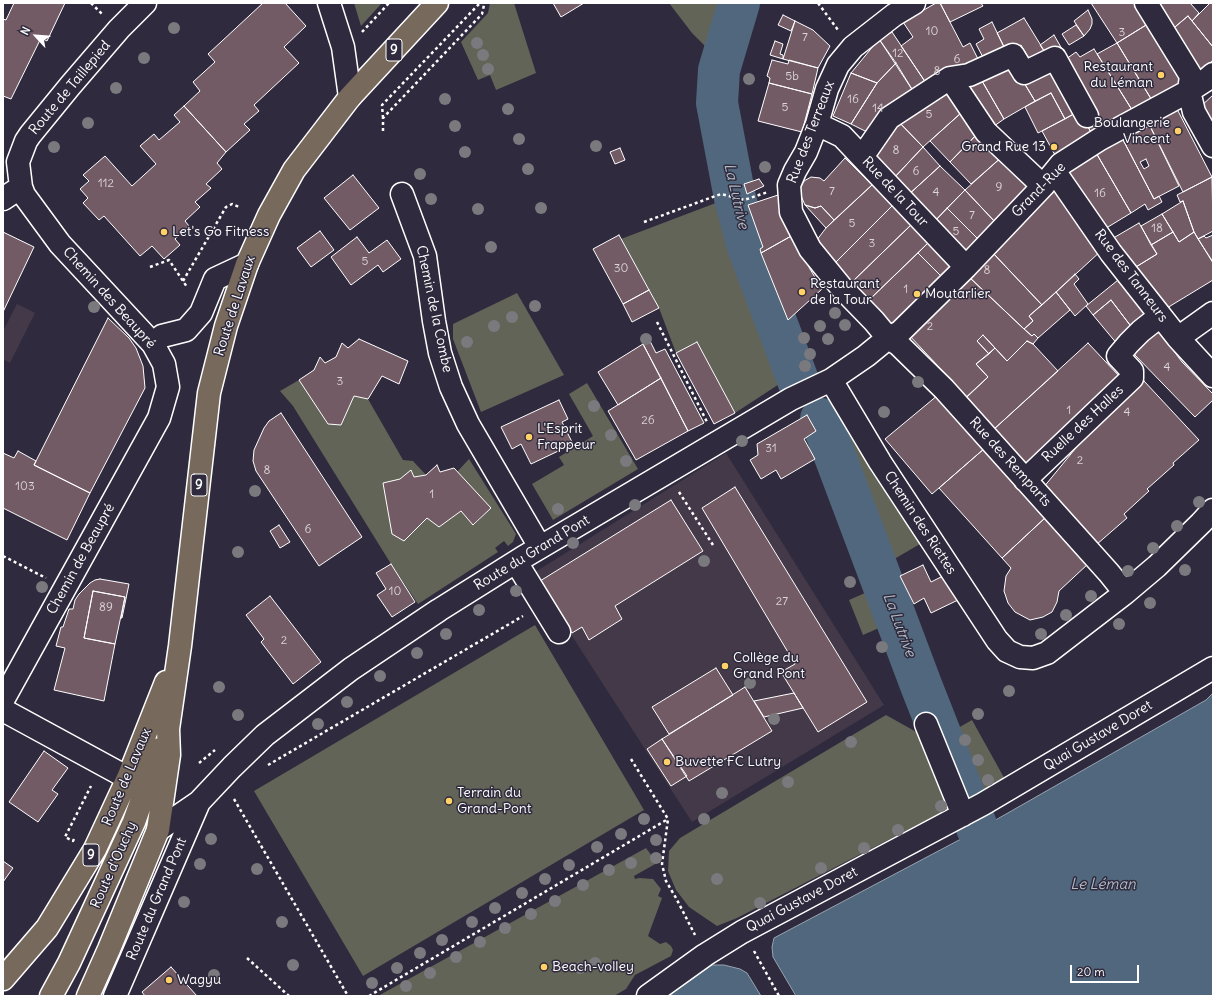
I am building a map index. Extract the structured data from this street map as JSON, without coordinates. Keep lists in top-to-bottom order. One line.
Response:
{"streets":{"main road":["9","Route de Lavaux","Route d'Ouchy"],"street":["Route de Taillepied","Rue des Terreaux","Grand-Rue","Rue de la Tour","Rue des Tanneurs","Chemin des Beaupré","Chemin de la Combe","Ruelle des Halles","Rue des Remparts","Chemin des Riettes","Route du Grand Pont","Chemin de Beaupré","Quai Gustave Doret"]},"crossings":[["Route de Taillepied","Chemin des Beaupré"],["Rue des Terreaux","Grand-Rue"],["Rue des Terreaux","Rue de la Tour"],["Rue des Terreaux","Rue des Remparts"],["Rue des Terreaux","Route du Grand Pont"],["Grand-Rue","Rue de la Tour"],["Grand-Rue","Rue des Tanneurs"],["Grand-Rue","Rue des Remparts"],["Grand-Rue","Route du Grand Pont"],["Rue des Tanneurs","Ruelle des Halles"],["Chemin des Beaupré","Chemin de Beaupré"],["Route de Lavaux","Route du Grand Pont"],["Route de Lavaux","Route d'Ouchy"],["Chemin de la Combe","Route du Grand Pont"],["Ruelle des Halles","Rue des Remparts"],["Rue des Remparts","Chemin des Riettes"],["Rue des Remparts","Route du Grand Pont"],["Chemin des Riettes","Route du Grand Pont"]],"water":["La Lutrive","Le Léman"],"places":["Restaurant du Léman","Boulangerie Vincent","Grand Rue 13","Let's Go Fitness","Restaurant de la Tour","Moutarlier","L'Esprit Frappeur","Collège du Grand Pont","Buvette FC Lutry","Terrain du Grand-Pont","Beach-volley","Wagyu"],"house_numbers":["10","3","7","12","6","8","5b","16","5","14","5","8","6","112","9","7","4","16","7","5","18","5","3","5","30","8","1","2","4","3","1","4","26","31","2","8","103","1","6","10","27","89","2"],"scale_bar":"20 m","north":"top left"}
